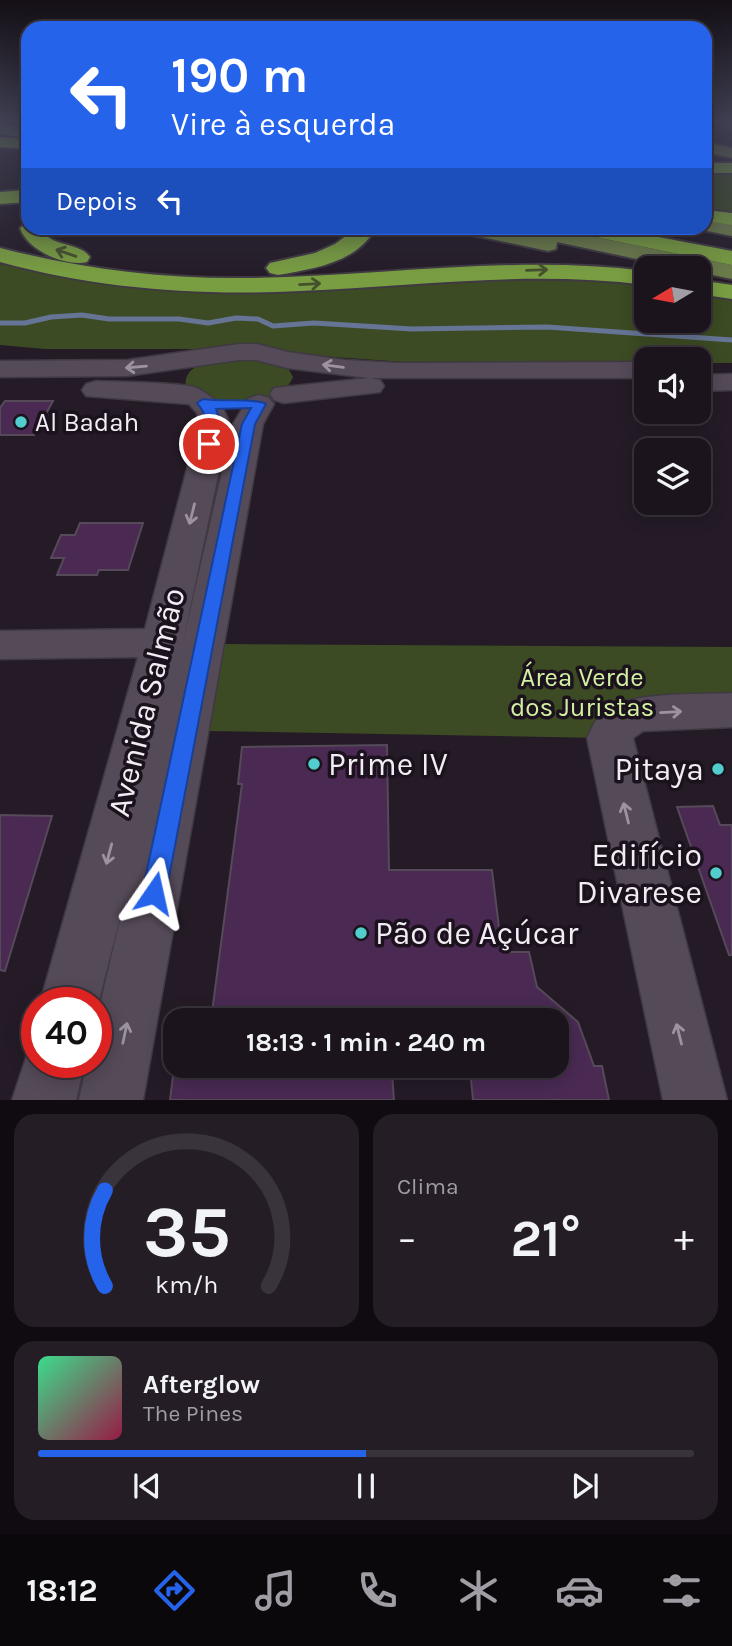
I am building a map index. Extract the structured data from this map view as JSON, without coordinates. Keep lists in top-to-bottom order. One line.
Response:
{"streets":{"street":["Avenida Salmão"]},"parks":["Área Verde dos Juristas"],"places":["Al Badah","Prime IV","Pitaya","Edifício Divarese","Pão de Açúcar"],"north":"left","page":{"turn":["190 m","Vire à esquerda"],"then":"Depois","limit":"40","trip":"18:13 · 1 min · 240 m","tile":"Clima","heat":["−","21°","+"],"song":["Afterglow","The Pines"],"tabs":"18:12","gauge":["35","km/h"]}}
